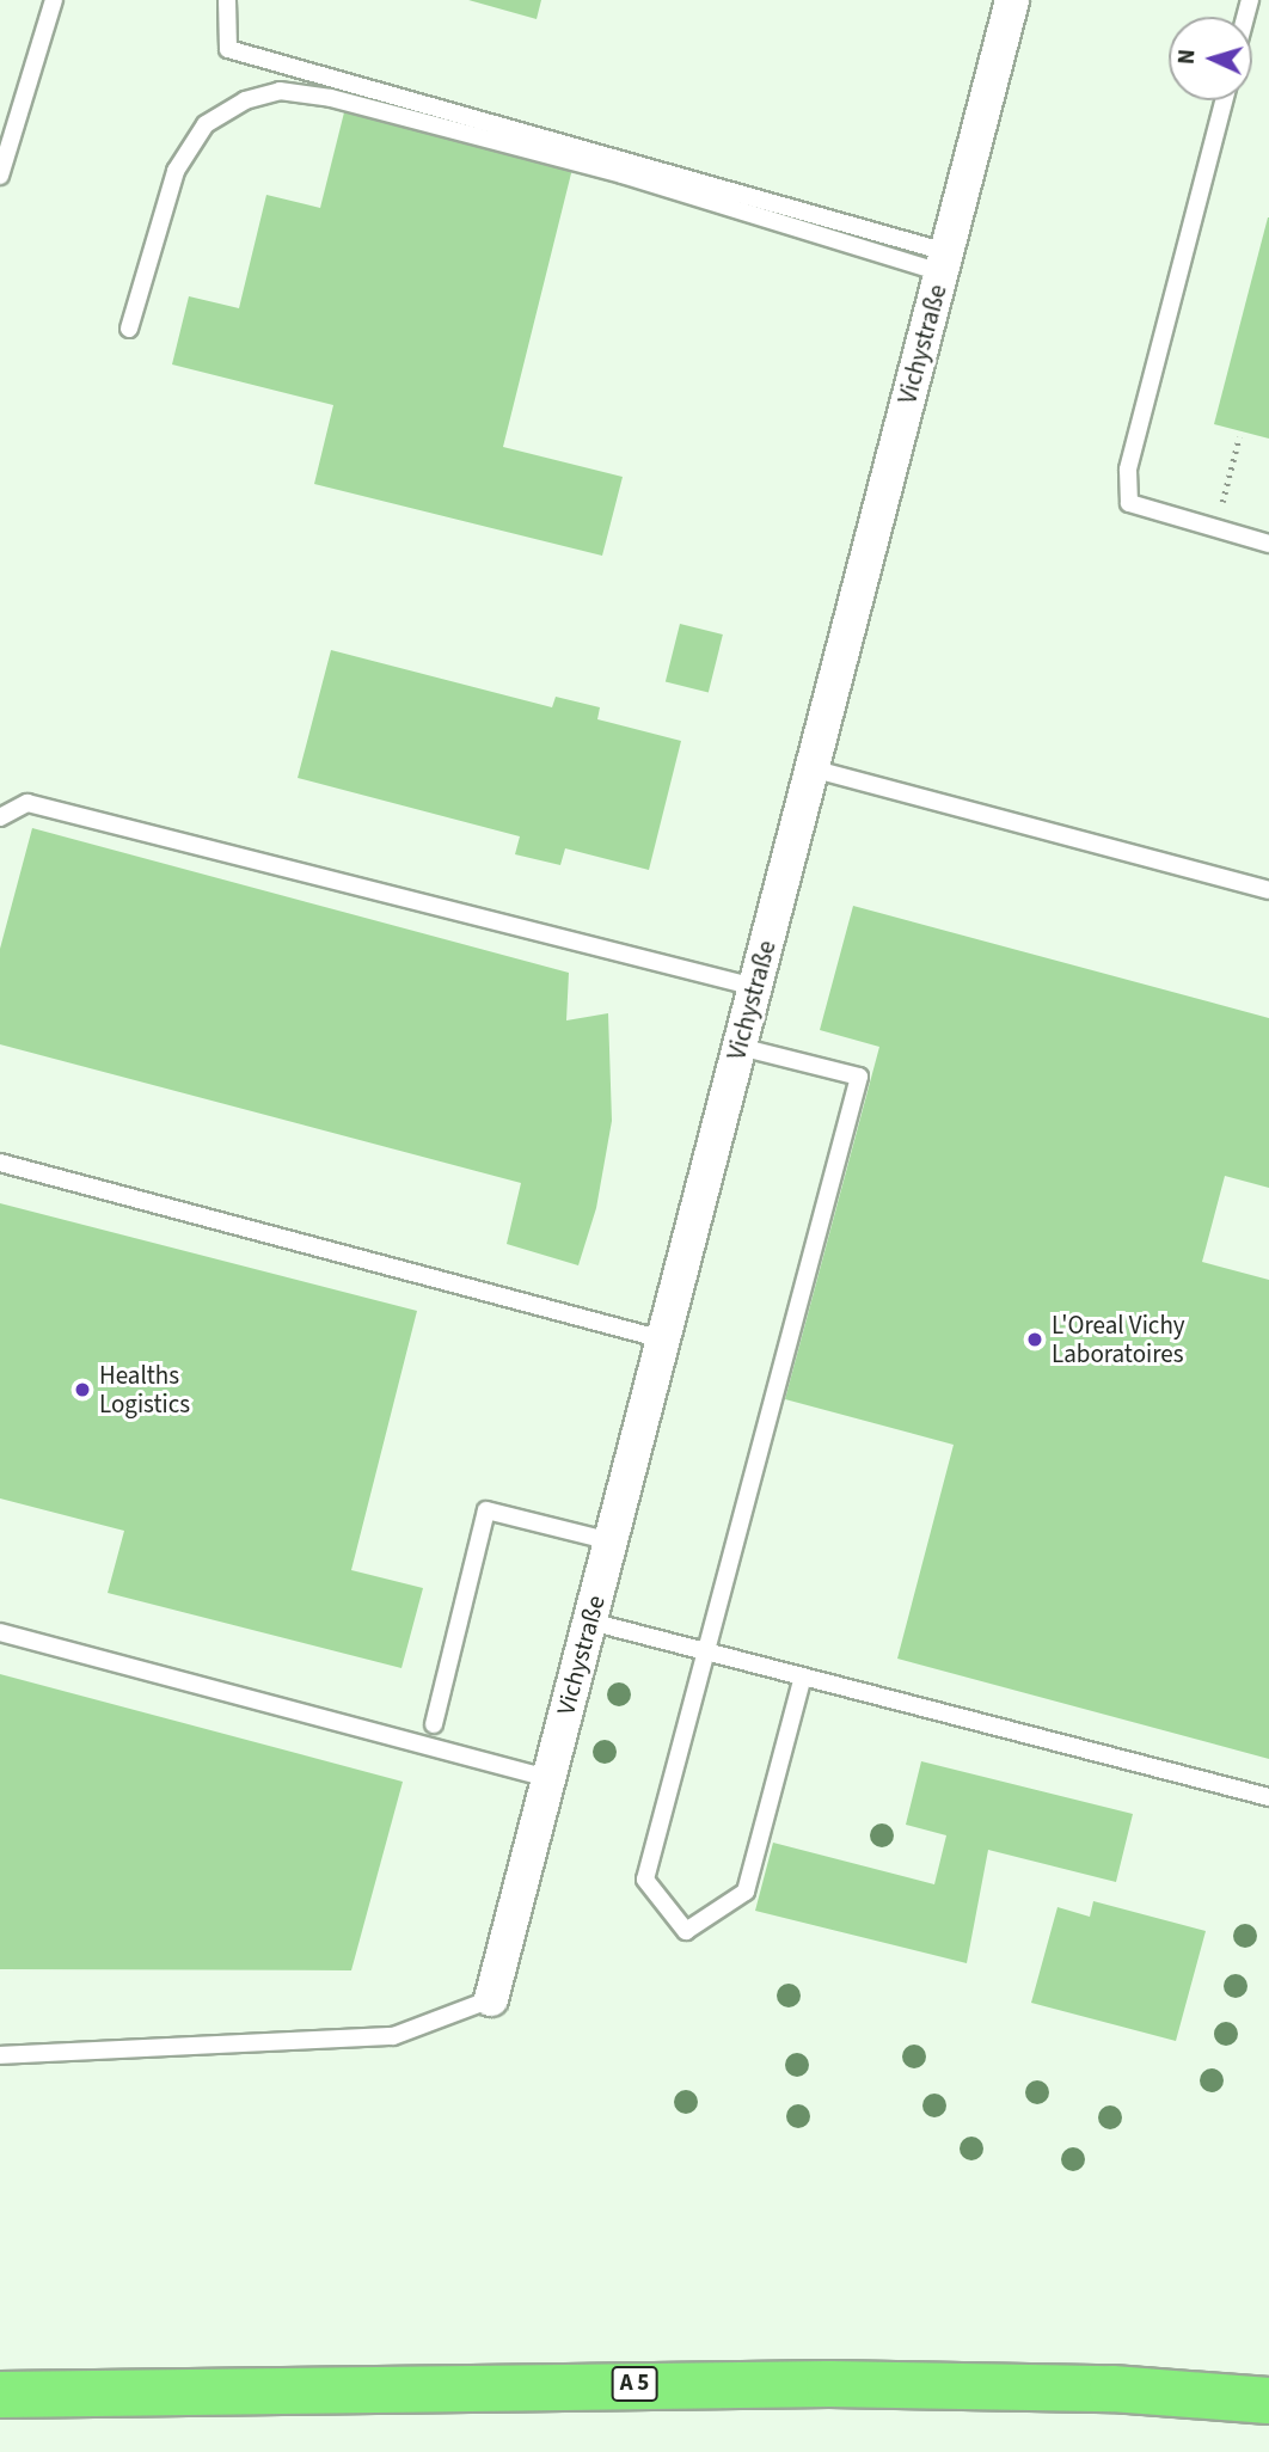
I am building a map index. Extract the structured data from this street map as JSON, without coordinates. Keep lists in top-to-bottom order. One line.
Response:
{"streets":{"highway":["A 5"],"street":["Vichystraße"]},"places":["L'Oreal Vichy Laboratoires","Healths Logistics"],"north":"left"}
